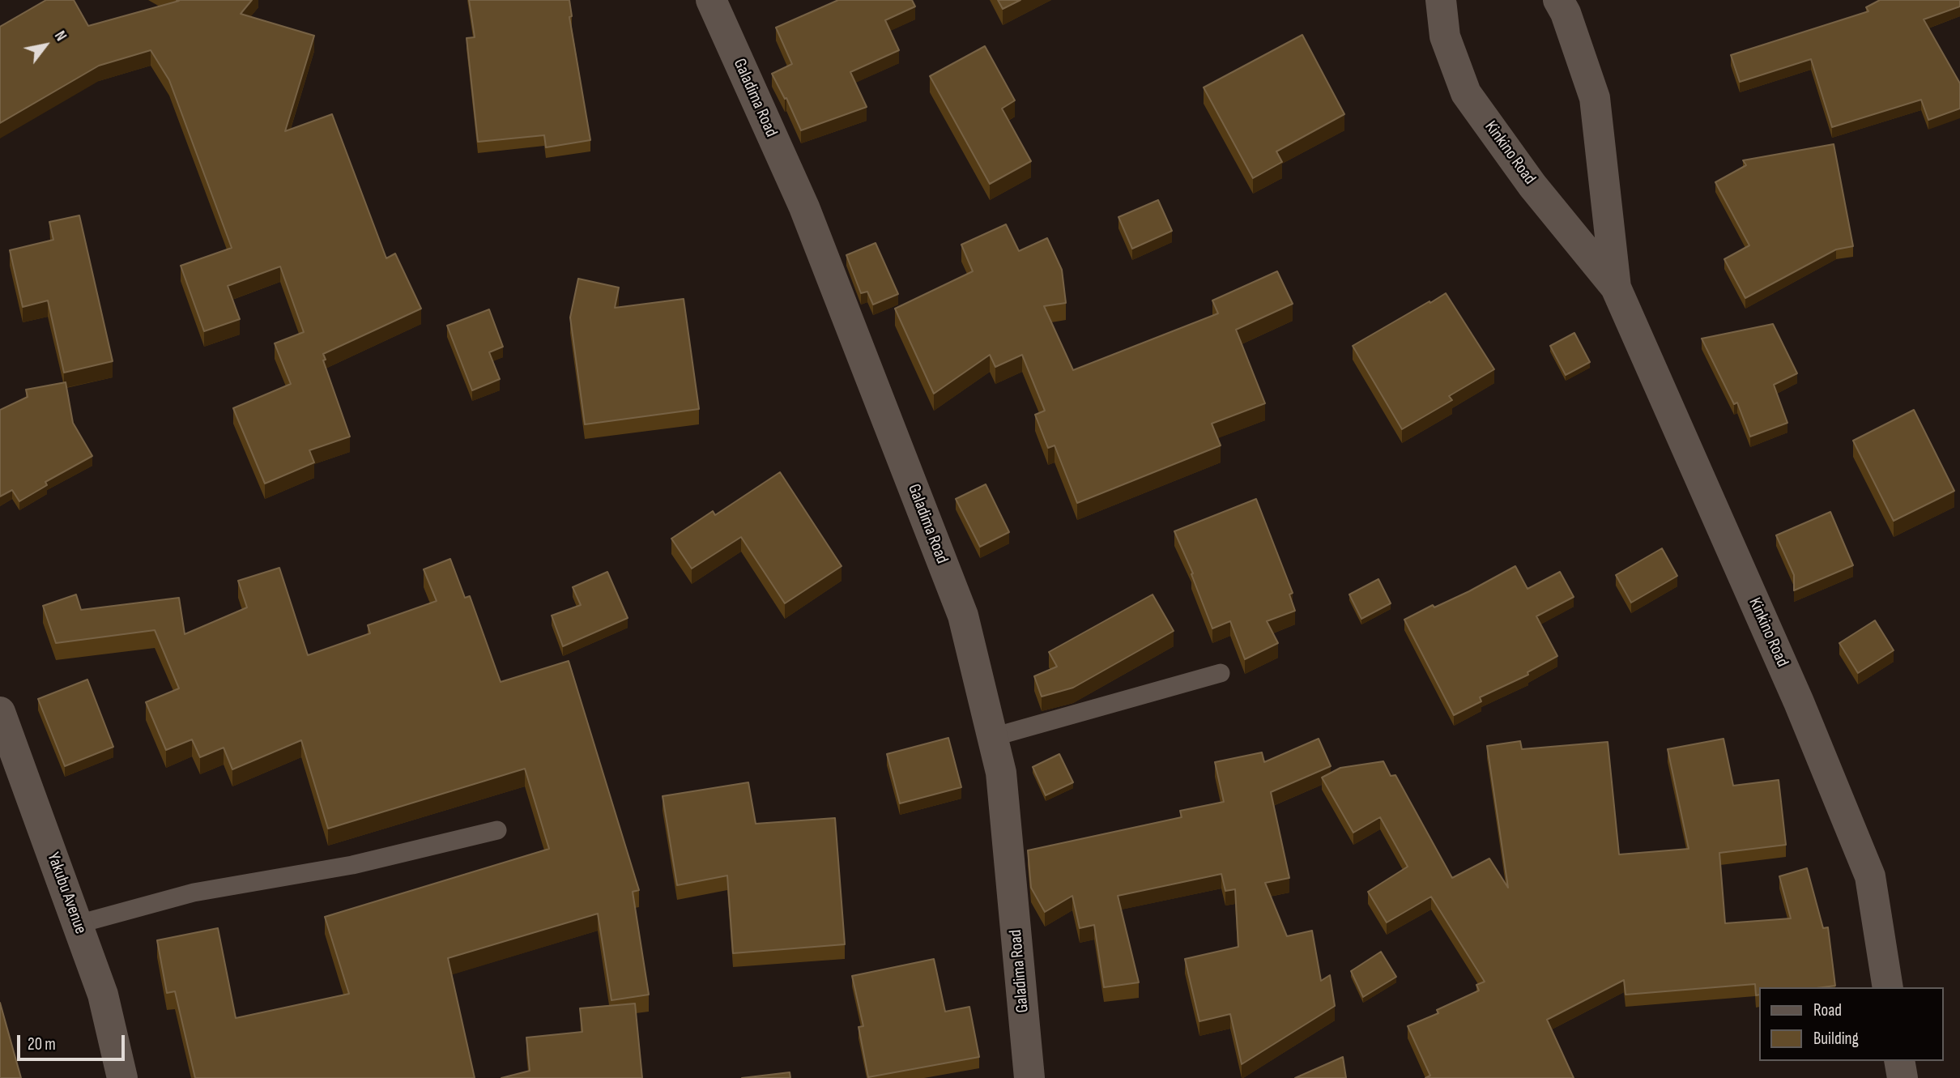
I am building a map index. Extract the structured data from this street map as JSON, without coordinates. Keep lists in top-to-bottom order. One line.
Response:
{"streets":{"street":["Galadima Road","Kinkino Road","Yakubu Avenue"]},"legend":["Road","Building"],"scale_bar":"20 m","north":"top right"}
